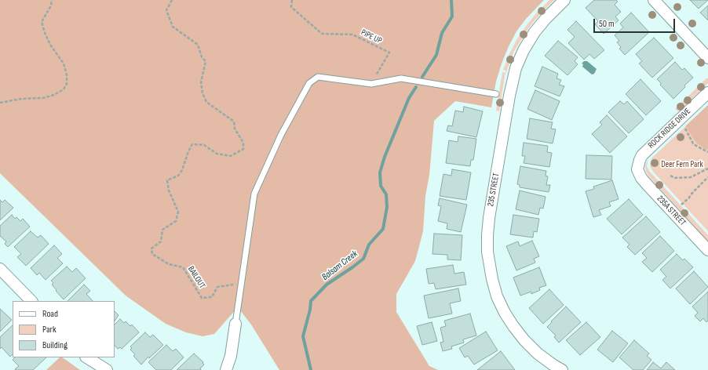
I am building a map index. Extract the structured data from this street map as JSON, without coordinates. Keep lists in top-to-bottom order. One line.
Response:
{"streets":{"street":["ROCK RIDGE DRIVE","235 STREET","235A STREET"],"path":["PIPE UP","BAILOUT"]},"crossings":[["ROCK RIDGE DRIVE","235A STREET"]],"water":["Balsam Creek"],"parks":["Deer Fern Park"],"legend":["Road","Park","Building"],"scale_bar":"50 m"}
